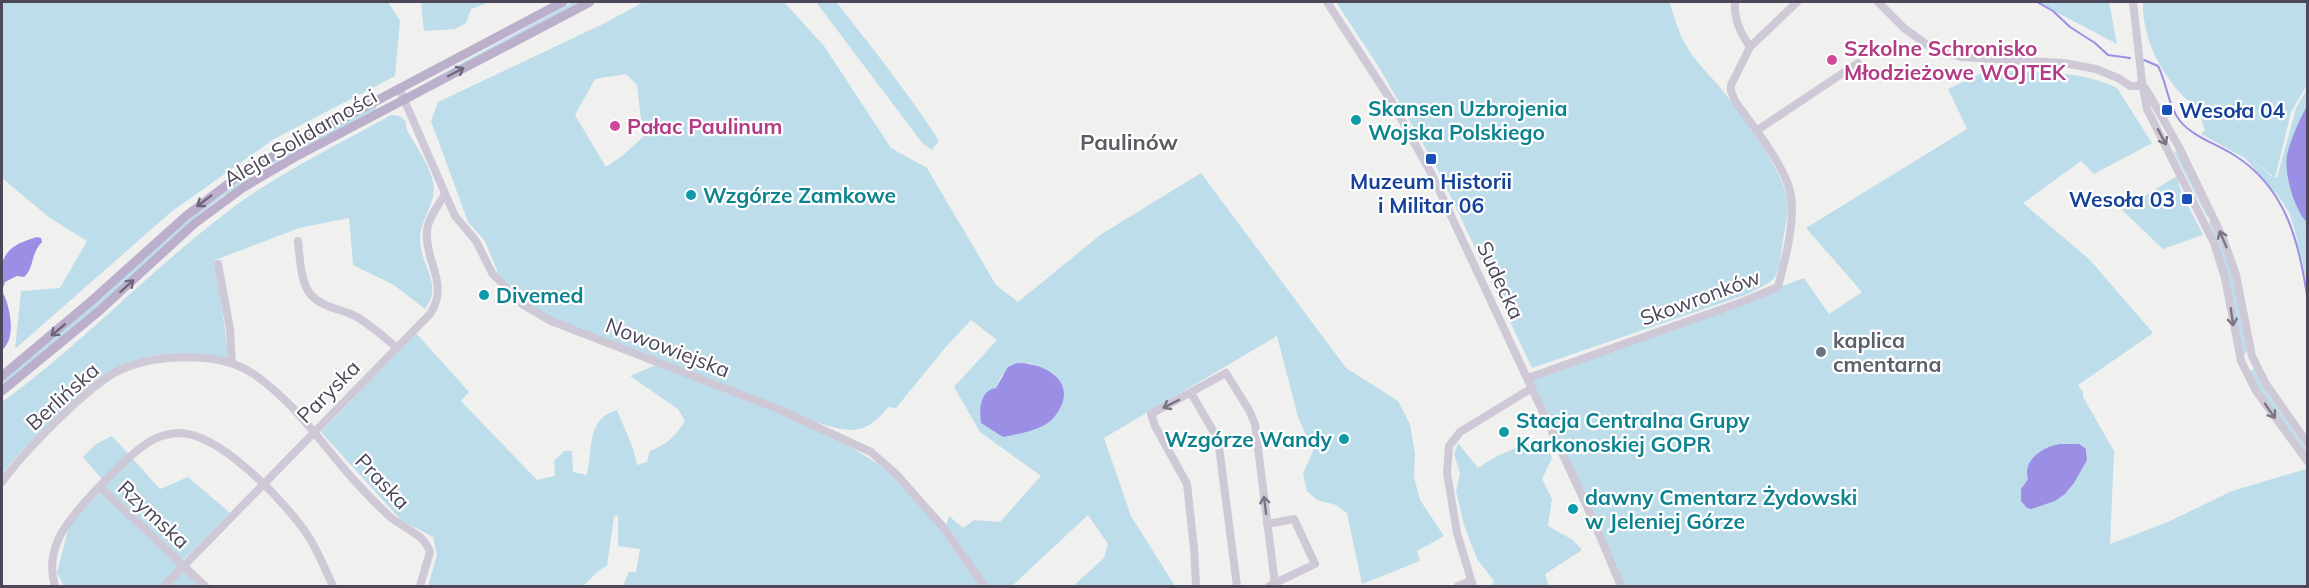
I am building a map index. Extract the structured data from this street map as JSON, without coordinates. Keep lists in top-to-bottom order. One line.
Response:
{"streets":{"main road":["Aleja Solidarności"],"street":["Sudecka","Skowronków","Nowowiejska","Paryska","Berlińska","Praska","Rzymska"]},"crossings":[["Aleja Solidarności","Nowowiejska"],["Sudecka","Skowronków"],["Nowowiejska","Paryska"],["Paryska","Berlińska"],["Paryska","Praska"],["Paryska","Rzymska"],["Berlińska","Praska"]],"districts":["Paulinów"],"places":{"other":["Szkolne Schronisko Młodzieżowe WOJTEK","Skansen Uzbrojenia Wojska Polskiego","Pałac Paulinum","Wzgórze Zamkowe","Divemed","kaplica cmentarna","Stacja Centralna Grupy Karkonoskiej GOPR","Wzgórze Wandy","dawny Cmentarz Żydowski w Jeleniej Górze"],"transit":["Wesoła 04","Muzeum Historii i Militar 06","Wesoła 03"]}}
